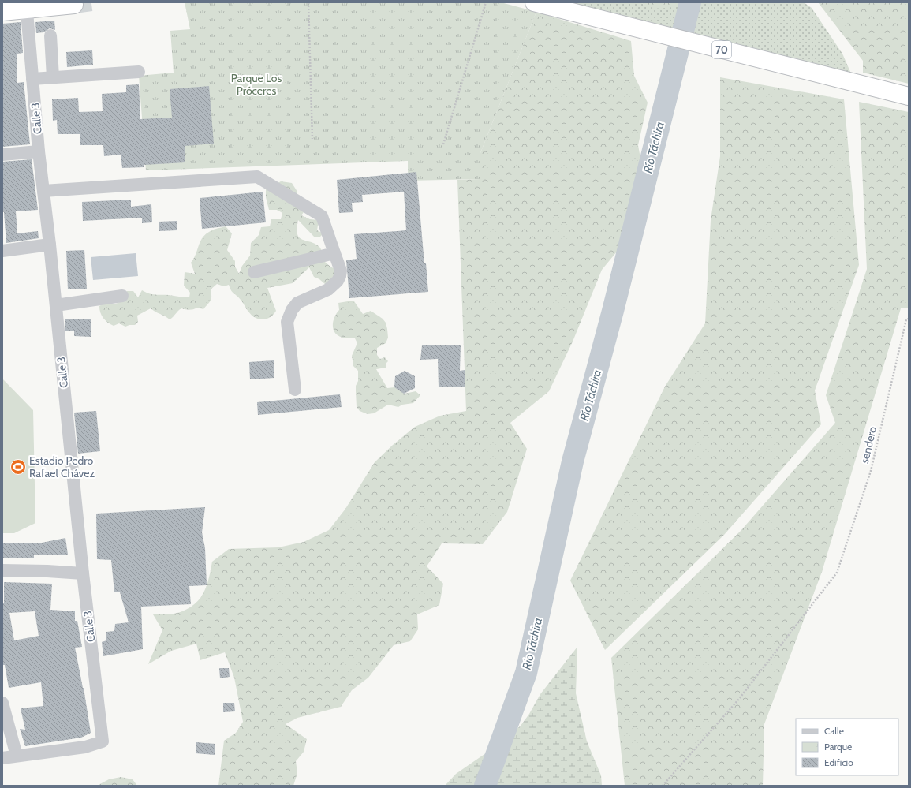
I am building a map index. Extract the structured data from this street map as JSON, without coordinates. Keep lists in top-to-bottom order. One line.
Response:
{"streets":{"highway":["70"],"street":["Calle 3"],"path":["sendero"]},"water":["Río Táchira"],"parks":["Parque Los Próceres"],"places":{"sports":["Estadio Pedro Rafael Chávez"]},"legend":["Calle","Parque","Edificio"]}
